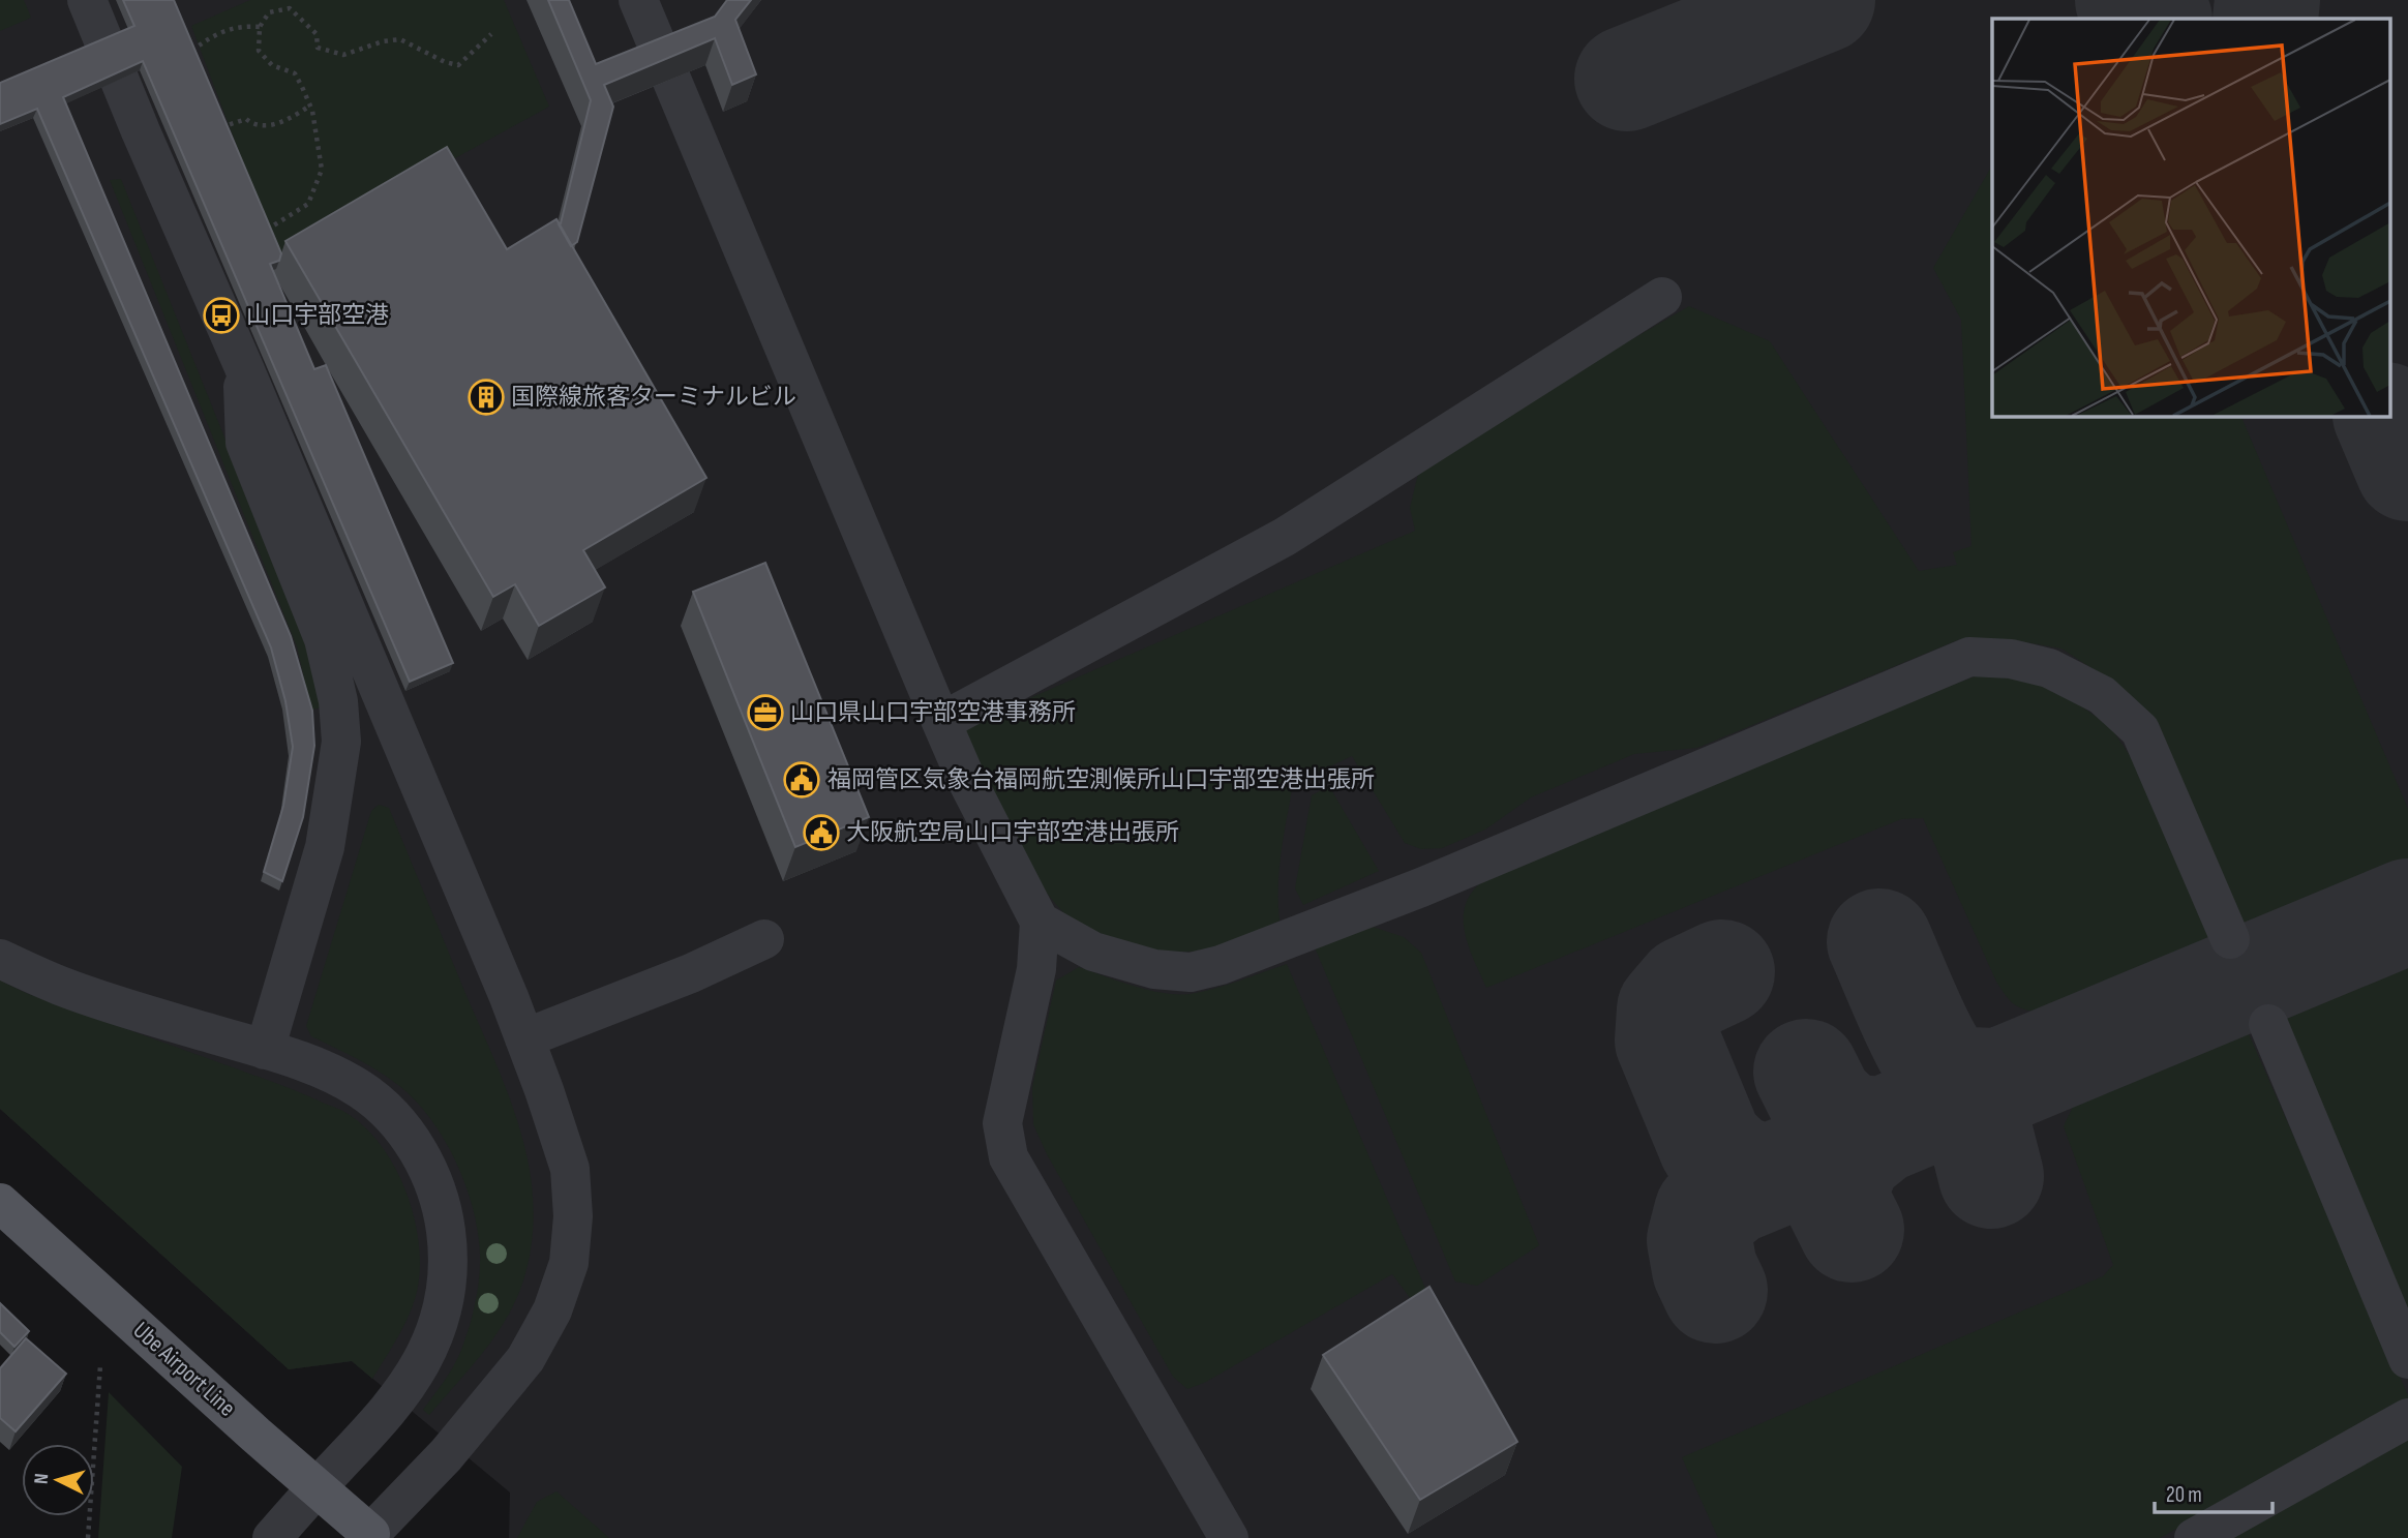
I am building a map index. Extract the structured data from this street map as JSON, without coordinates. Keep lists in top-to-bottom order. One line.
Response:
{"streets":{"main road":["Ube Airport Line"]},"places":{"bus stop":["山口宇部空港"],"building":["国際線旅客ターミナルビル"],"office":["山口県山口宇部空港事務所"],"public building":["福岡管区気象台福岡航空測候所山口宇部空港出張所","大阪航空局山口宇部空港出張所"]},"scale_bar":"20 m","north":"left"}
